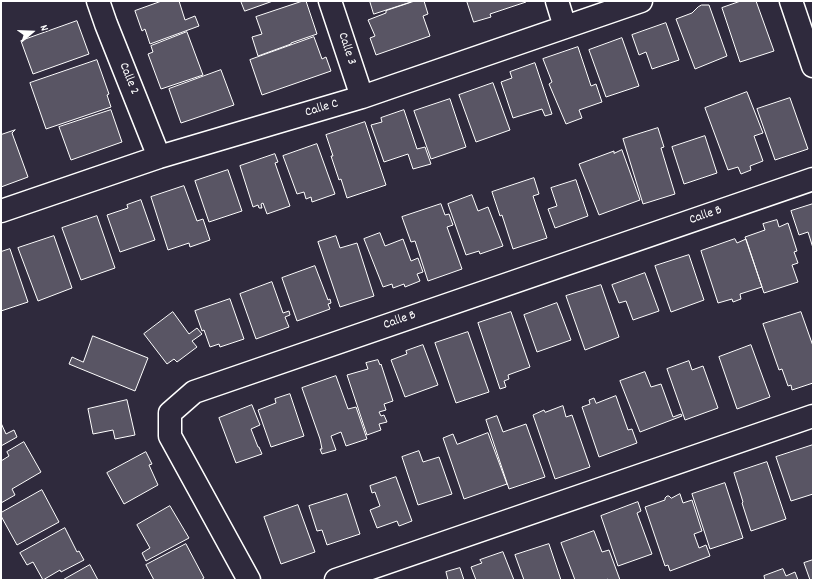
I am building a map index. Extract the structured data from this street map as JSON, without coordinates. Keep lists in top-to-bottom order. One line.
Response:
{"streets":{"street":["Calle 3","Calle 2","Calle C","Calle B"]},"crossings":[["Calle 3","Calle C"],["Calle 2","Calle C"]],"north":"right"}
